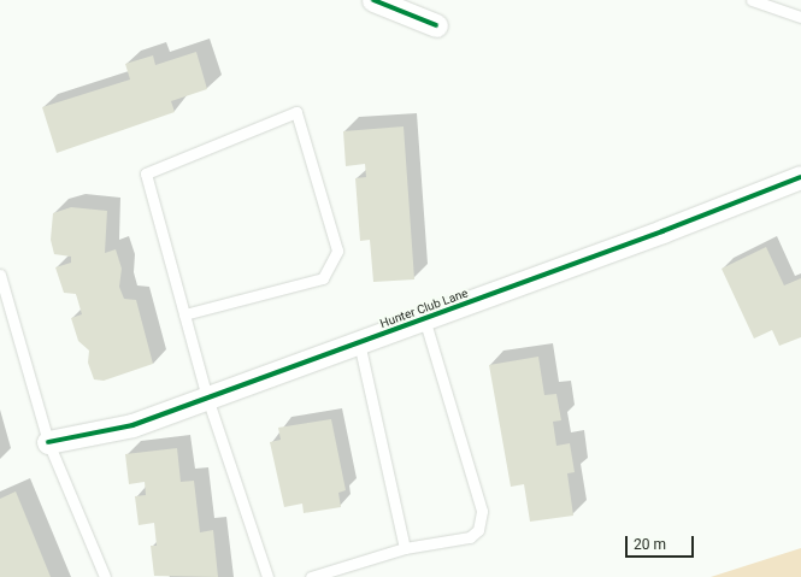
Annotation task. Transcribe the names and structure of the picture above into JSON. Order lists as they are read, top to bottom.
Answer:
{
  "streets": {
    "street": ["Hunter Club Lane"]
  },
  "scale_bar": "20 m"
}
